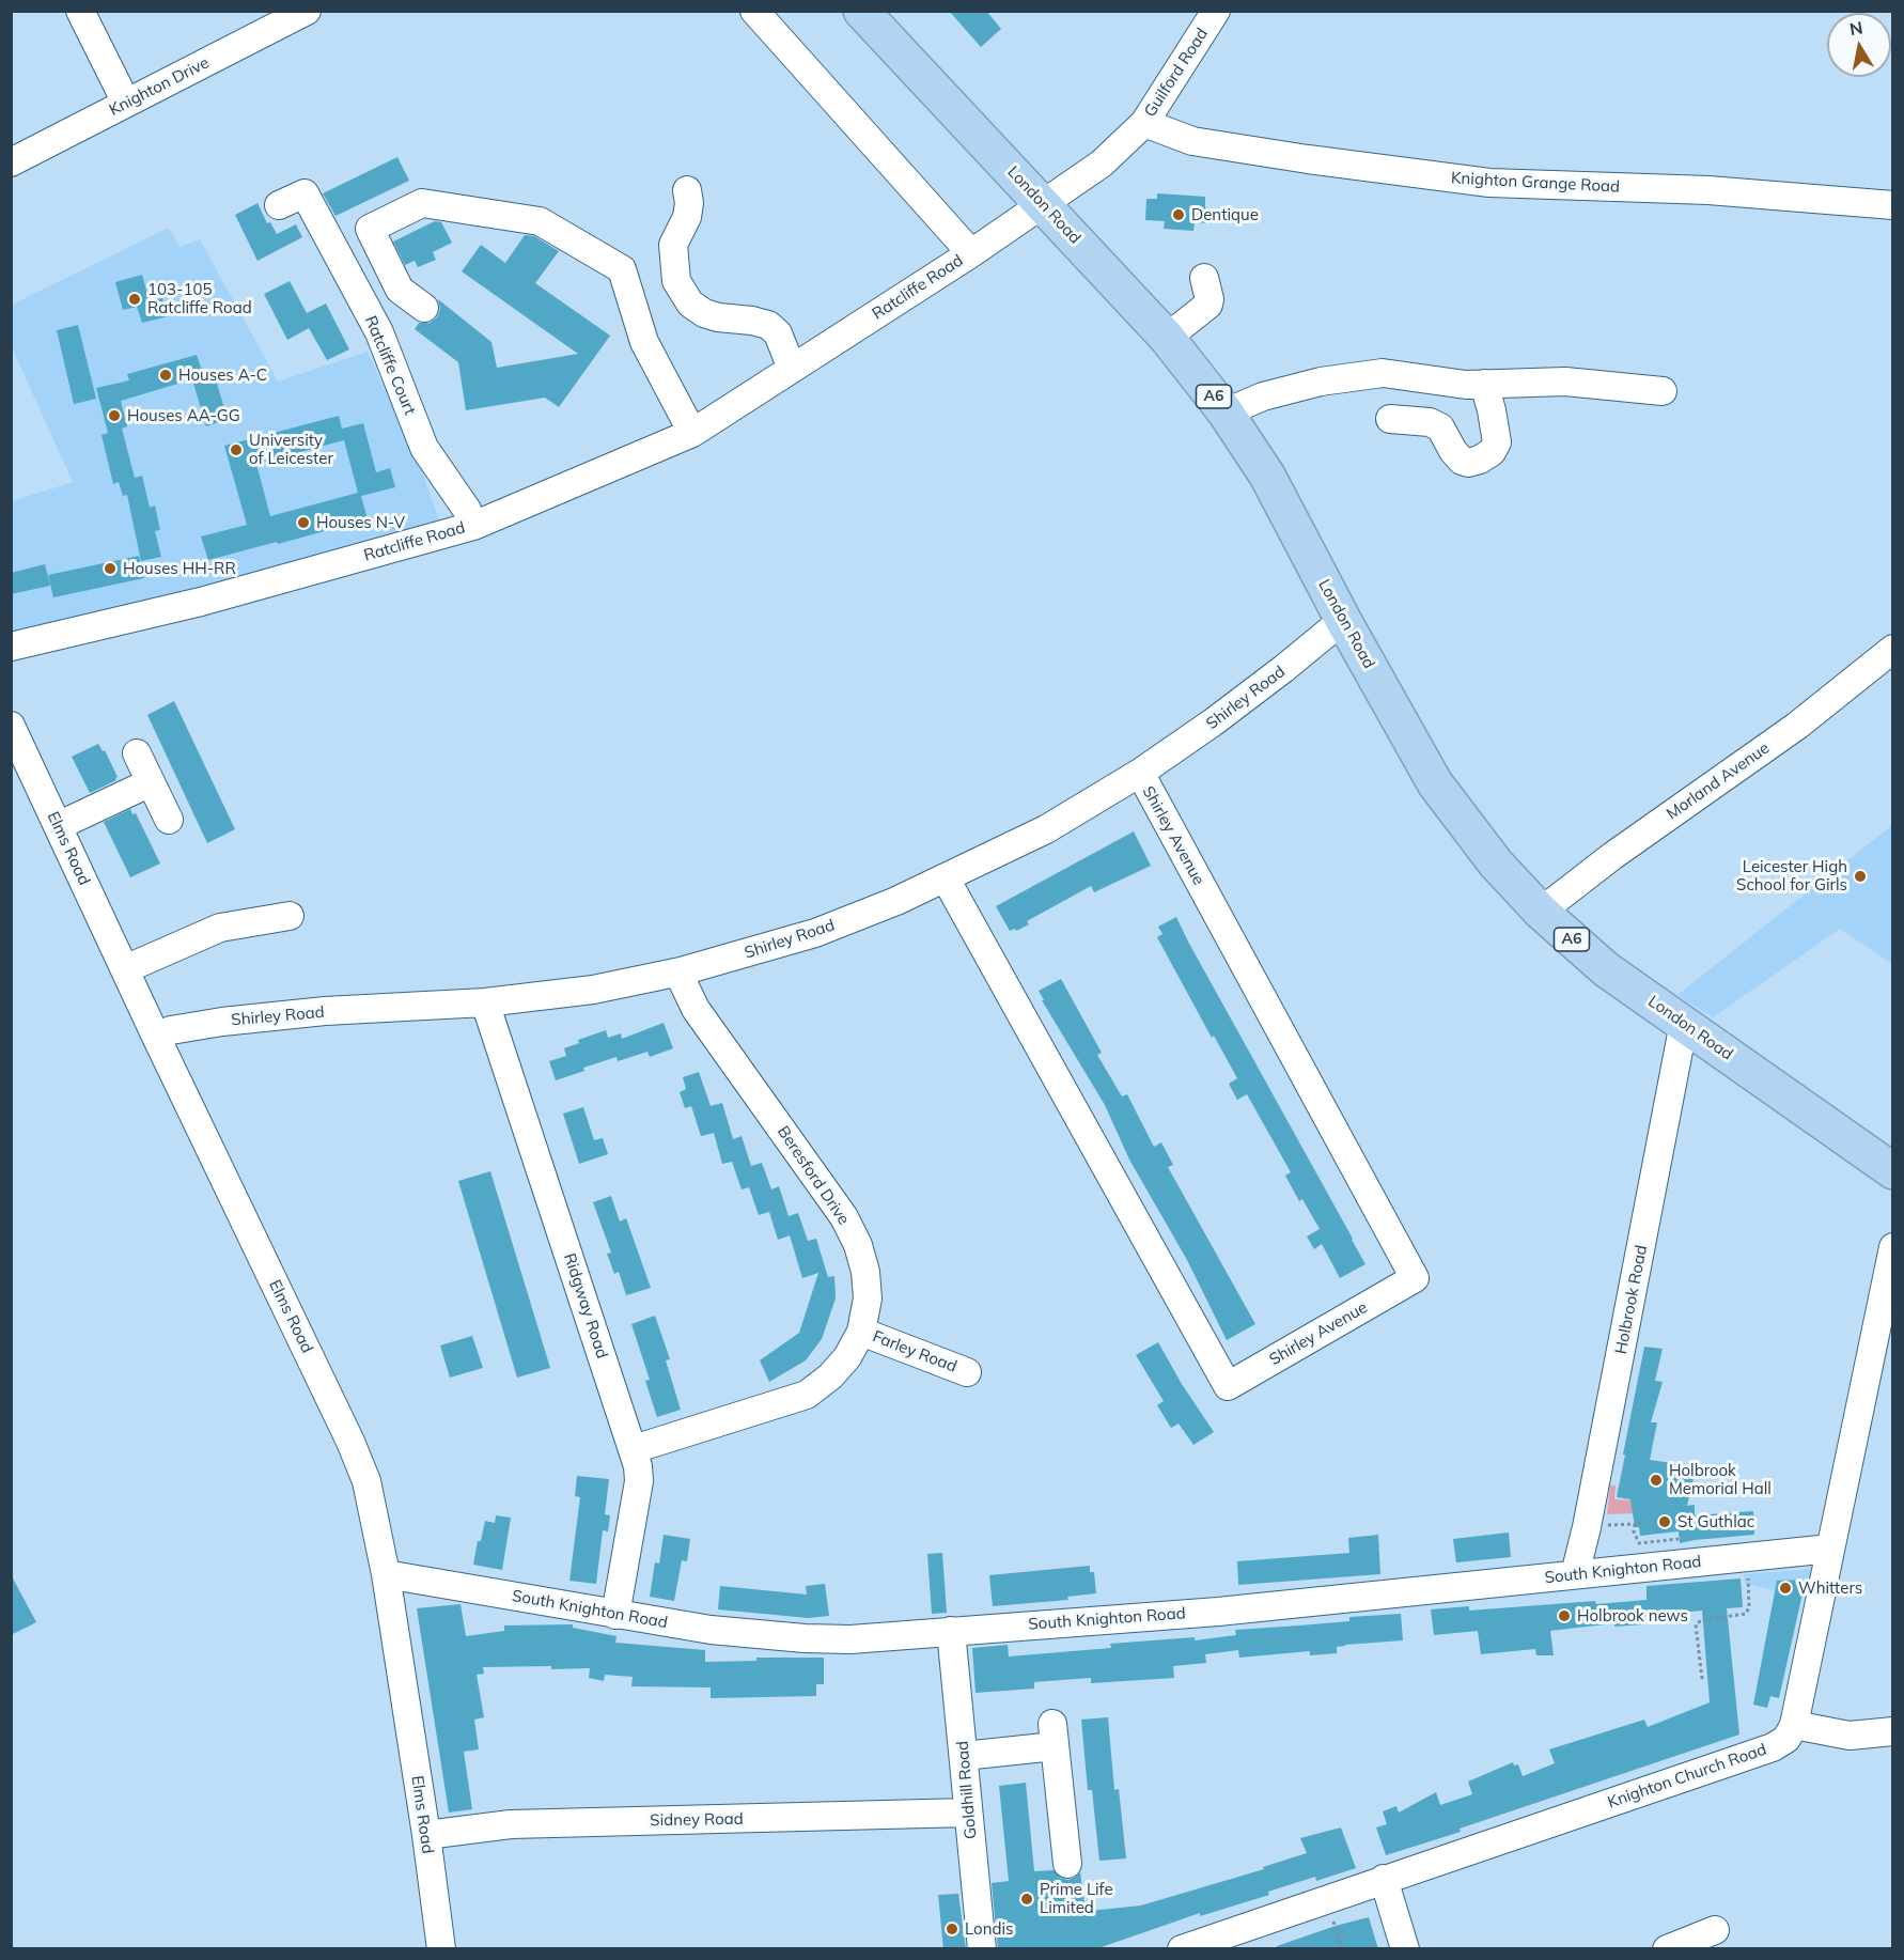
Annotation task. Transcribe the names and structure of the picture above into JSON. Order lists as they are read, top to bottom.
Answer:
{
  "streets": {
    "highway": ["London Road", "A6"],
    "street": [
      "Guilford Road",
      "Knighton Drive",
      "Knighton Grange Road",
      "Ratcliffe Road",
      "Ratcliffe Court",
      "Shirley Road",
      "Morland Avenue",
      "Shirley Avenue",
      "Elms Road",
      "Beresford Drive",
      "Holbrook Road",
      "Ridgway Road",
      "Farley Road",
      "South Knighton Road",
      "Knighton Church Road",
      "Goldhill Road",
      "Sidney Road"
    ]
  },
  "crossings": [
    ["Guilford Road", "Knighton Grange Road"],
    ["Guilford Road", "London Road"],
    ["Guilford Road", "Ratcliffe Road"],
    ["London Road", "Ratcliffe Road"],
    ["London Road", "Shirley Road"],
    ["London Road", "Morland Avenue"],
    ["London Road", "Holbrook Road"],
    ["Ratcliffe Road", "Ratcliffe Court"],
    ["Shirley Road", "Shirley Avenue"],
    ["Shirley Road", "Elms Road"],
    ["Shirley Road", "Beresford Drive"],
    ["Shirley Road", "Ridgway Road"],
    ["Elms Road", "South Knighton Road"],
    ["Elms Road", "Sidney Road"],
    ["Beresford Drive", "Ridgway Road"],
    ["Beresford Drive", "Farley Road"],
    ["Holbrook Road", "South Knighton Road"],
    ["Ridgway Road", "South Knighton Road"],
    ["South Knighton Road", "Goldhill Road"],
    ["Goldhill Road", "Sidney Road"]
  ],
  "places": [
    "Dentique",
    "103-105 Ratcliffe Road",
    "Houses A-C",
    "Houses AA-GG",
    "University of Leicester",
    "Houses N-V",
    "Houses HH-RR",
    "Leicester High School for Girls",
    "Holbrook Memorial Hall",
    "St Guthlac",
    "Whitters",
    "Holbrook news",
    "Prime Life Limited",
    "Londis"
  ],
  "north": "top"
}
